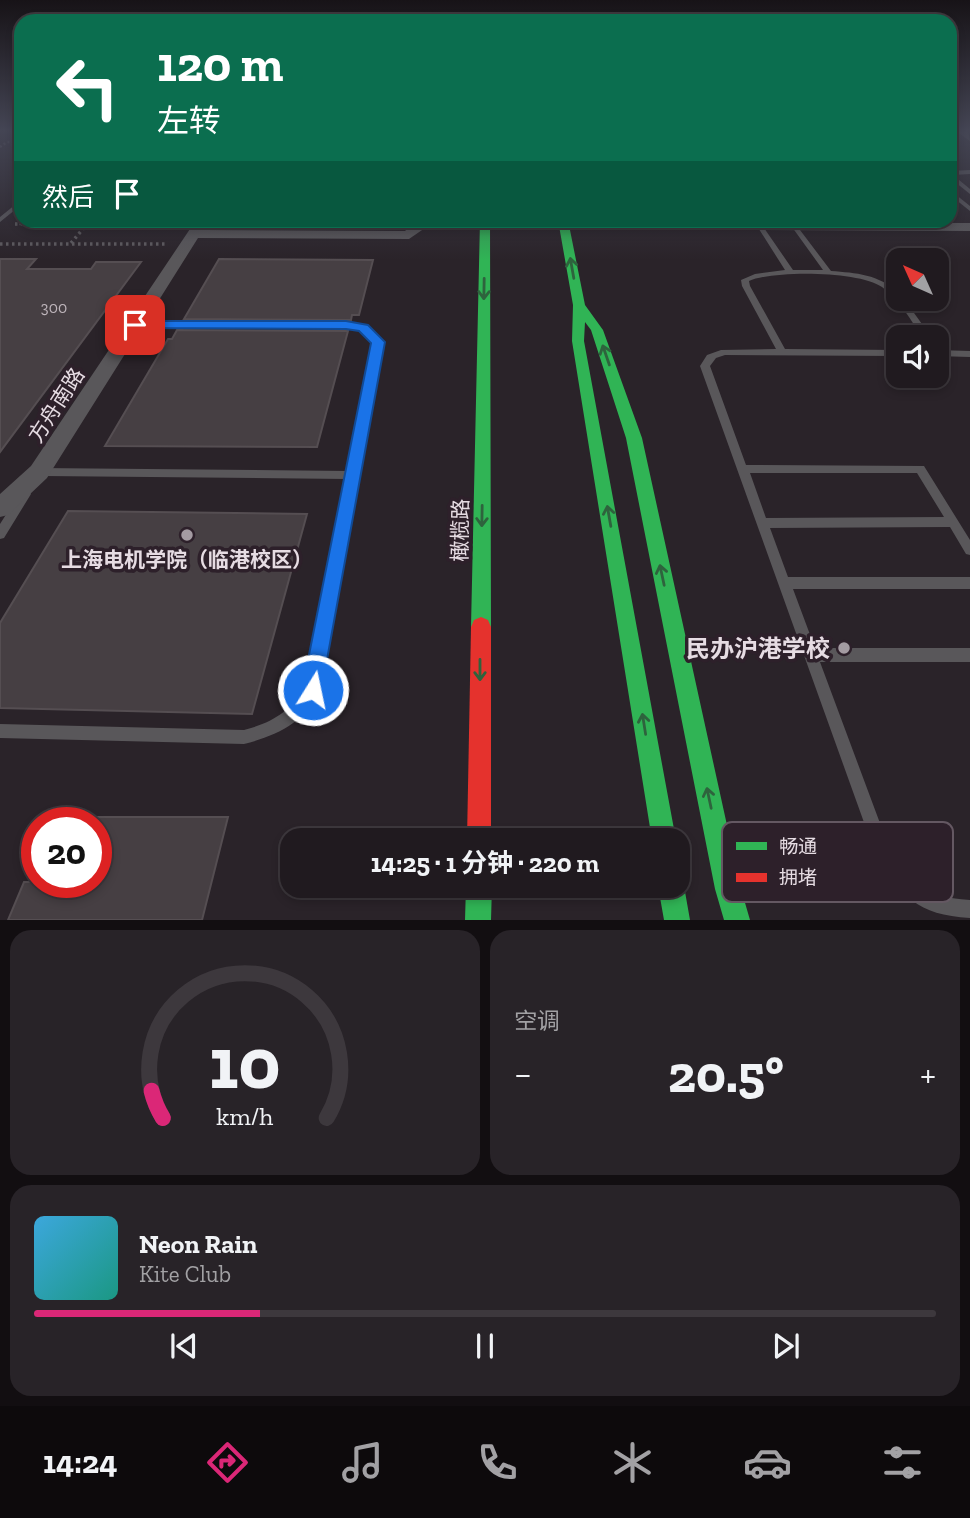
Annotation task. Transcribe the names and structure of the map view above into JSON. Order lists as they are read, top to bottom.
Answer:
{
  "streets": {
    "main road": ["橄榄路"],
    "street": ["方舟南路"]
  },
  "places": ["上海电机学院（临港校区）", "民办沪港学校"],
  "house_numbers": ["300"],
  "legend": ["畅通", "拥堵"],
  "north": "top left",
  "page": {
    "turn": ["120 m", "左转"],
    "then": "然后",
    "limit": "20",
    "trip": "14:25 · 1 分钟 · 220 m",
    "tile": "空调",
    "heat": ["−", "20.5°", "+"],
    "song": ["Neon Rain", "Kite Club"],
    "tabs": "14:24",
    "gauge": ["10", "km/h"]
  }
}
